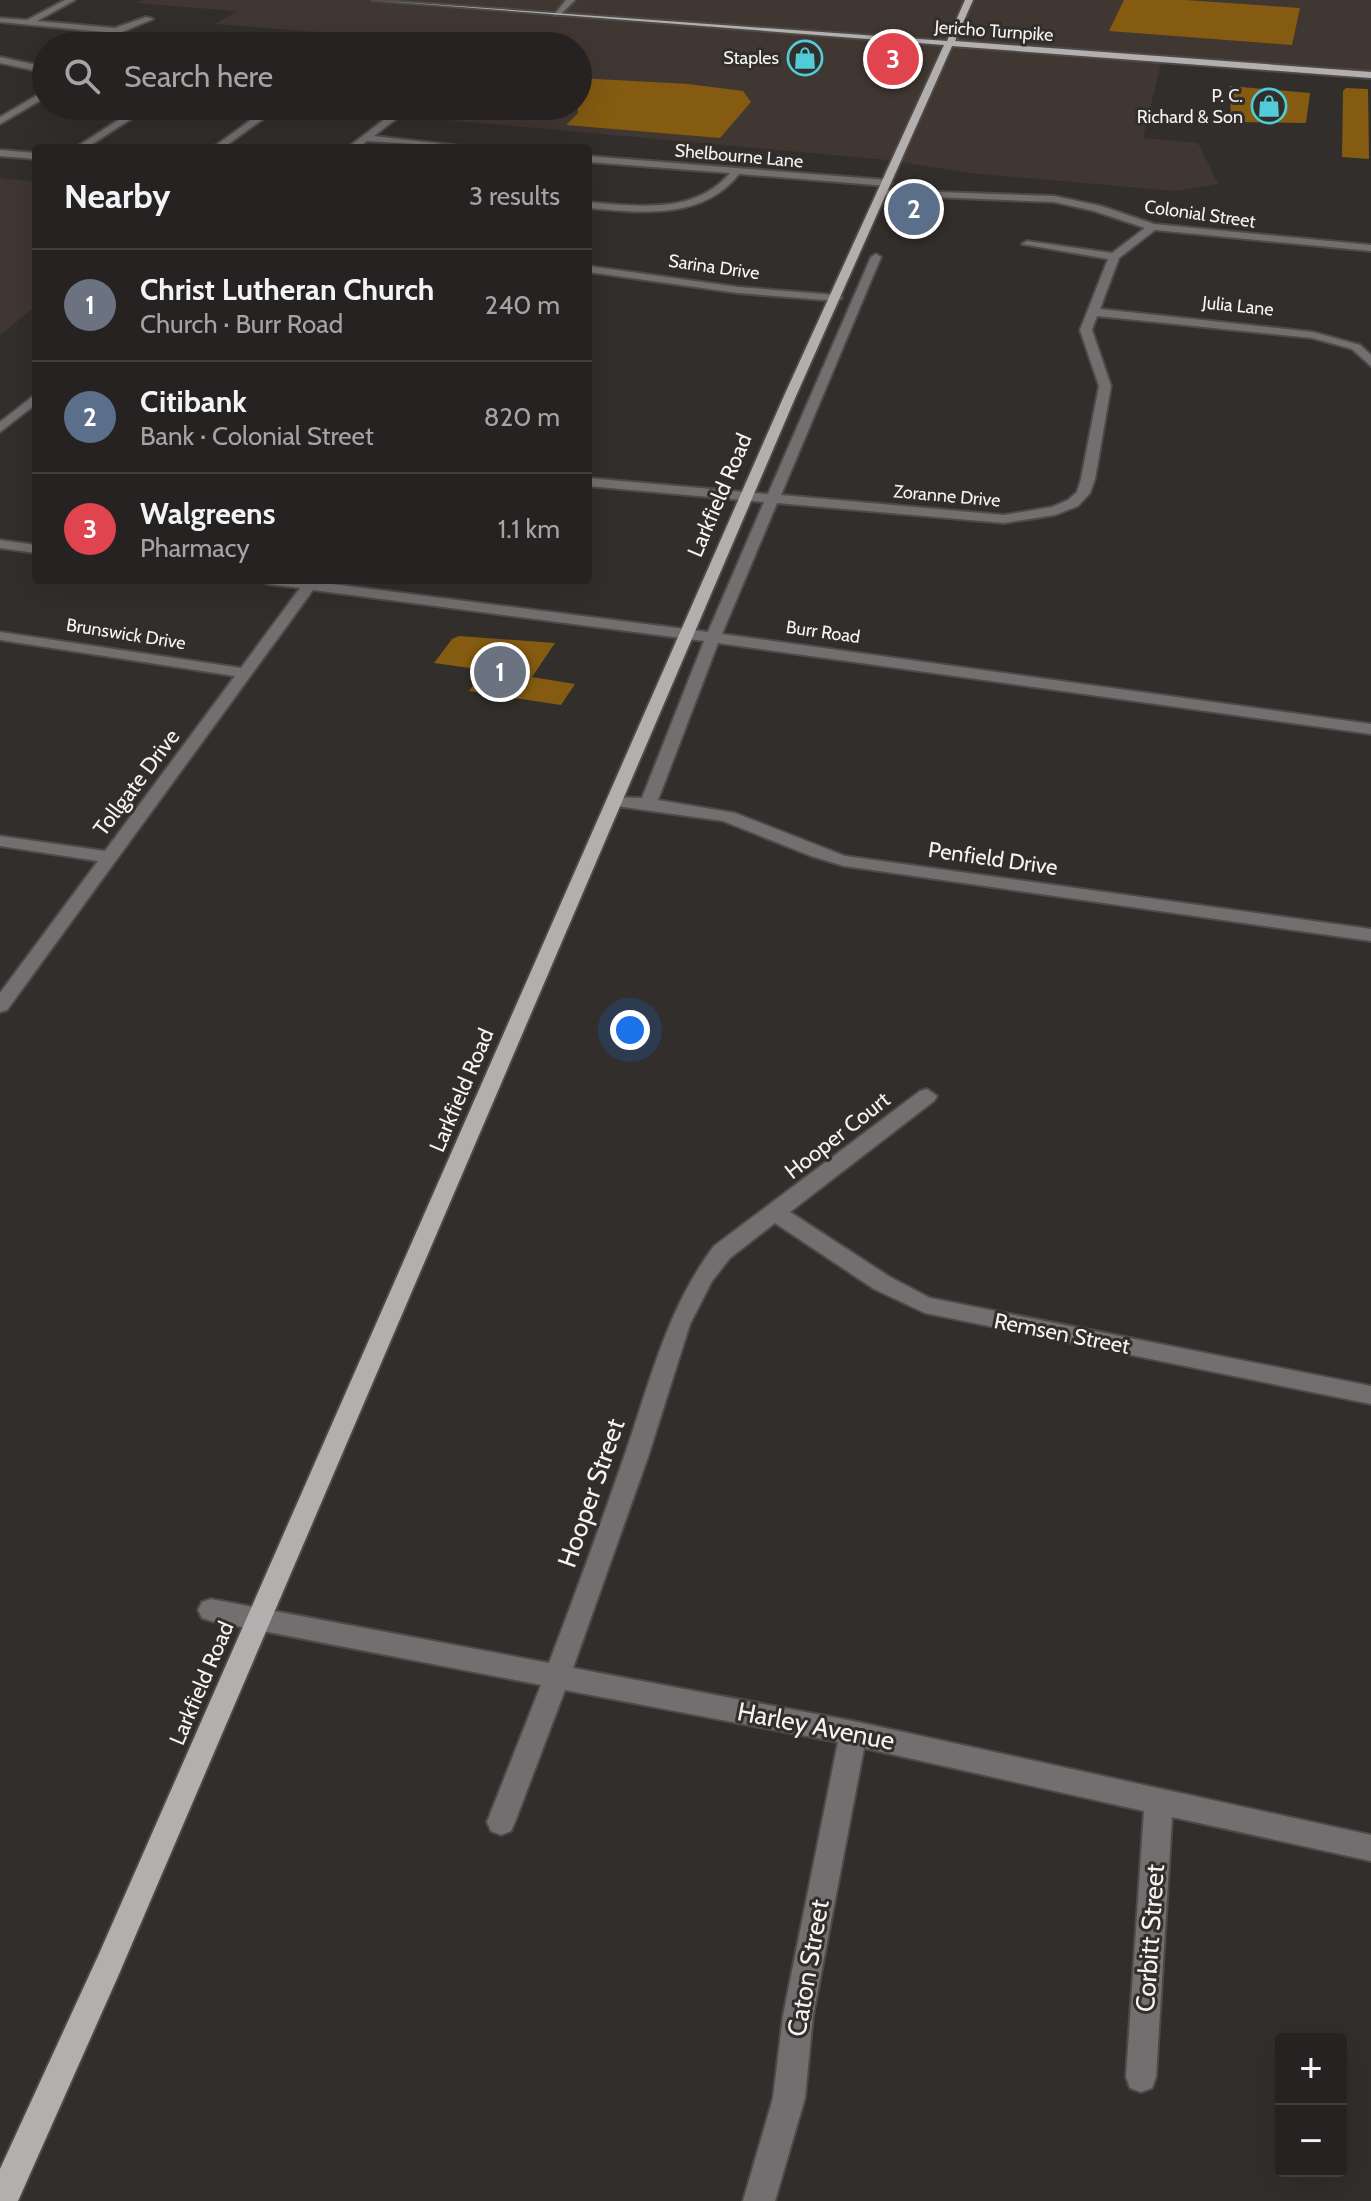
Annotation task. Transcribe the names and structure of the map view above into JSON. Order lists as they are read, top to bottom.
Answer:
{
  "streets": {
    "main road": ["Jericho Turnpike", "Larkfield Road"],
    "street": [
      "Shelbourne Lane",
      "Colonial Street",
      "Sarina Drive",
      "Julia Lane",
      "Zoranne Drive",
      "Burr Road",
      "Brunswick Drive",
      "Tollgate Drive",
      "Penfield Drive",
      "Hooper Court",
      "Remsen Street",
      "Hooper Street",
      "Harley Avenue",
      "Corbitt Street",
      "Caton Street"
    ]
  },
  "crossings": [
    ["Jericho Turnpike", "Larkfield Road"],
    ["Shelbourne Lane", "Colonial Street"],
    ["Shelbourne Lane", "Larkfield Road"],
    ["Colonial Street", "Larkfield Road"],
    ["Sarina Drive", "Larkfield Road"],
    ["Julia Lane", "Zoranne Drive"],
    ["Larkfield Road", "Zoranne Drive"],
    ["Larkfield Road", "Burr Road"],
    ["Larkfield Road", "Penfield Drive"],
    ["Larkfield Road", "Harley Avenue"],
    ["Burr Road", "Tollgate Drive"],
    ["Brunswick Drive", "Tollgate Drive"],
    ["Hooper Court", "Remsen Street"],
    ["Hooper Court", "Hooper Street"],
    ["Remsen Street", "Hooper Street"],
    ["Hooper Street", "Harley Avenue"],
    ["Harley Avenue", "Corbitt Street"],
    ["Harley Avenue", "Caton Street"]
  ],
  "places": {
    "shop": ["Staples", "P. C. Richard & Son"]
  },
  "page": {
    "pins": ["3", "2", "1"],
    "search": "Search here",
    "heading": ["Nearby", "3 results"],
    "list": [
      {
        "mark": "1",
        "name": "Christ Lutheran Church",
        "note": "Church · Burr Road",
        "value": "240 m"
      },
      {
        "mark": "2",
        "name": "Citibank",
        "note": "Bank · Colonial Street",
        "value": "820 m"
      },
      {
        "mark": "3",
        "name": "Walgreens",
        "note": "Pharmacy",
        "value": "1.1 km"
      }
    ],
    "map_buttons": ["+", "−"]
  }
}
